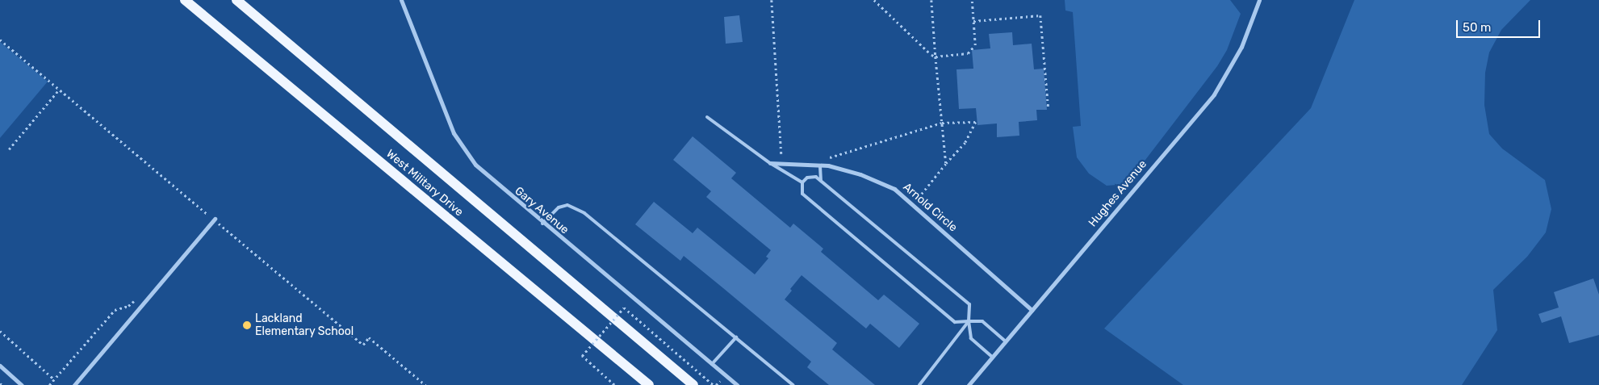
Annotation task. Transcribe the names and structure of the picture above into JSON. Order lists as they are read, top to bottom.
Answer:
{
  "streets": {
    "main road": ["West Military Drive"],
    "street": ["Hughes Avenue", "Arnold Circle", "Gary Avenue"]
  },
  "crossings": [
    ["Hughes Avenue", "Arnold Circle"]
  ],
  "places": ["Lackland Elementary School"],
  "scale_bar": "50 m"
}
